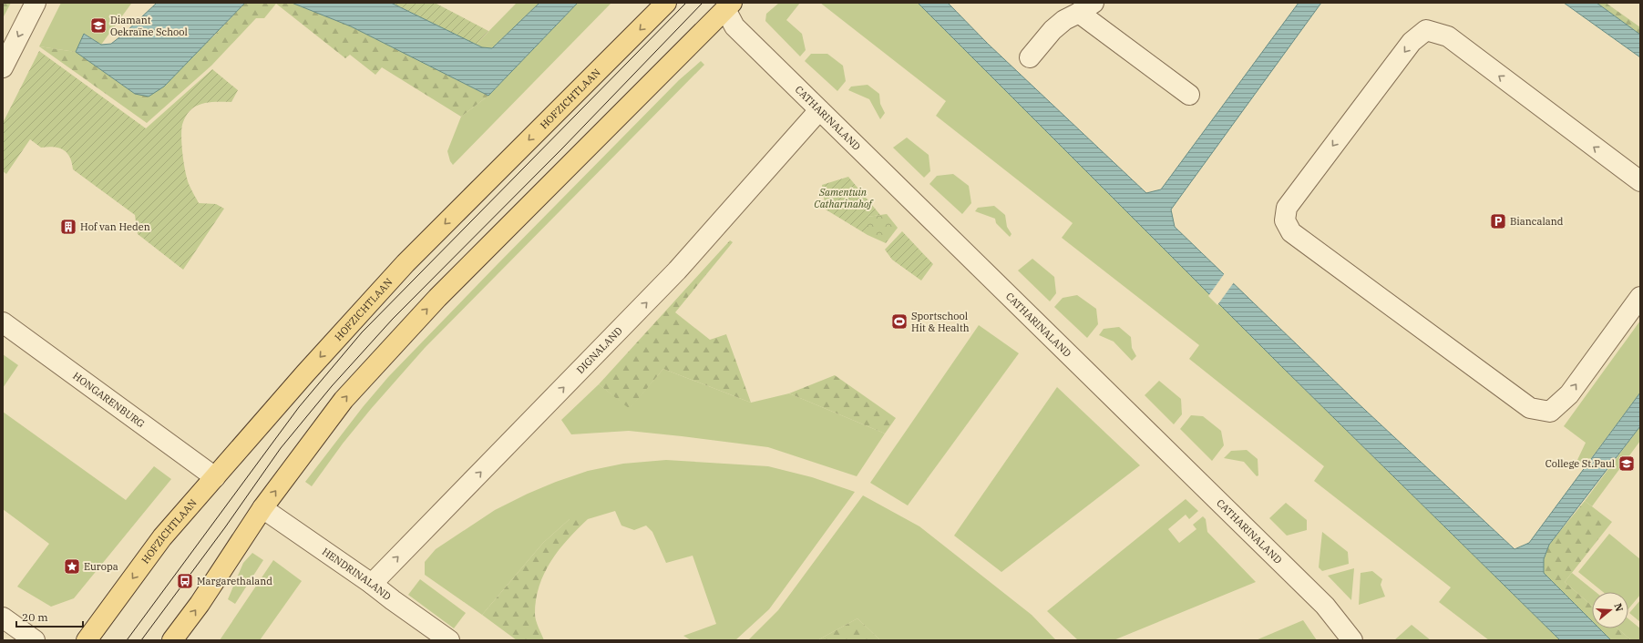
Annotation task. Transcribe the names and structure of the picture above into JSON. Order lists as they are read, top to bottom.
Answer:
{
  "streets": {
    "main road": ["HOFZICHTLAAN"],
    "street": [
      "CATHARINALAND",
      "DIGNALAND",
      "HONGARENBURG",
      "HENDRINALAND"
    ]
  },
  "crossings": [
    ["HOFZICHTLAAN", "HONGARENBURG"],
    ["CATHARINALAND", "DIGNALAND"],
    ["DIGNALAND", "HENDRINALAND"]
  ],
  "one_way": ["DIGNALAND"],
  "parks": ["Samentuin Catharinahof"],
  "places": {
    "school or university": ["Diamant Oekraïne School", "College St.Paul"],
    "parking": ["Biancaland"],
    "building": ["Hof van Heden"],
    "sports": ["Sportschool Hit & Health"],
    "place": ["Europa"],
    "bus stop": ["Margarethaland"]
  },
  "scale_bar": "20 m",
  "north": "right"
}
